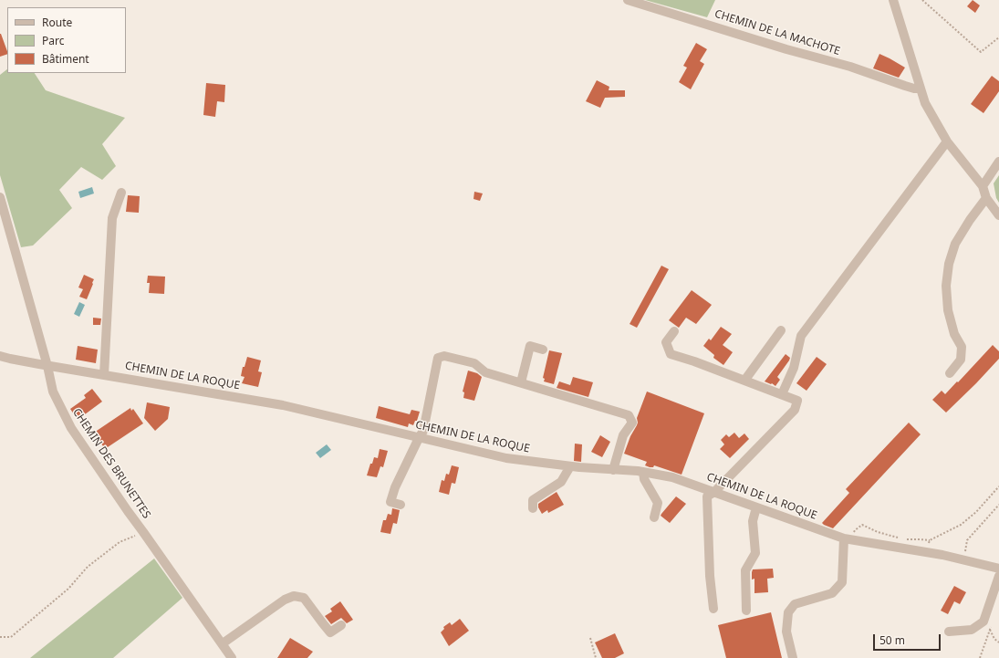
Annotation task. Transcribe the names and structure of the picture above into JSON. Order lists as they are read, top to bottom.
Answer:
{
  "streets": {
    "street": ["CHEMIN DE LA MACHOTE", "CHEMIN DE LA ROQUE", "CHEMIN DES BRUNETTES"]
  },
  "crossings": [
    ["CHEMIN DE LA ROQUE", "CHEMIN DES BRUNETTES"]
  ],
  "legend": ["Route", "Parc", "Bâtiment"],
  "scale_bar": "50 m"
}
